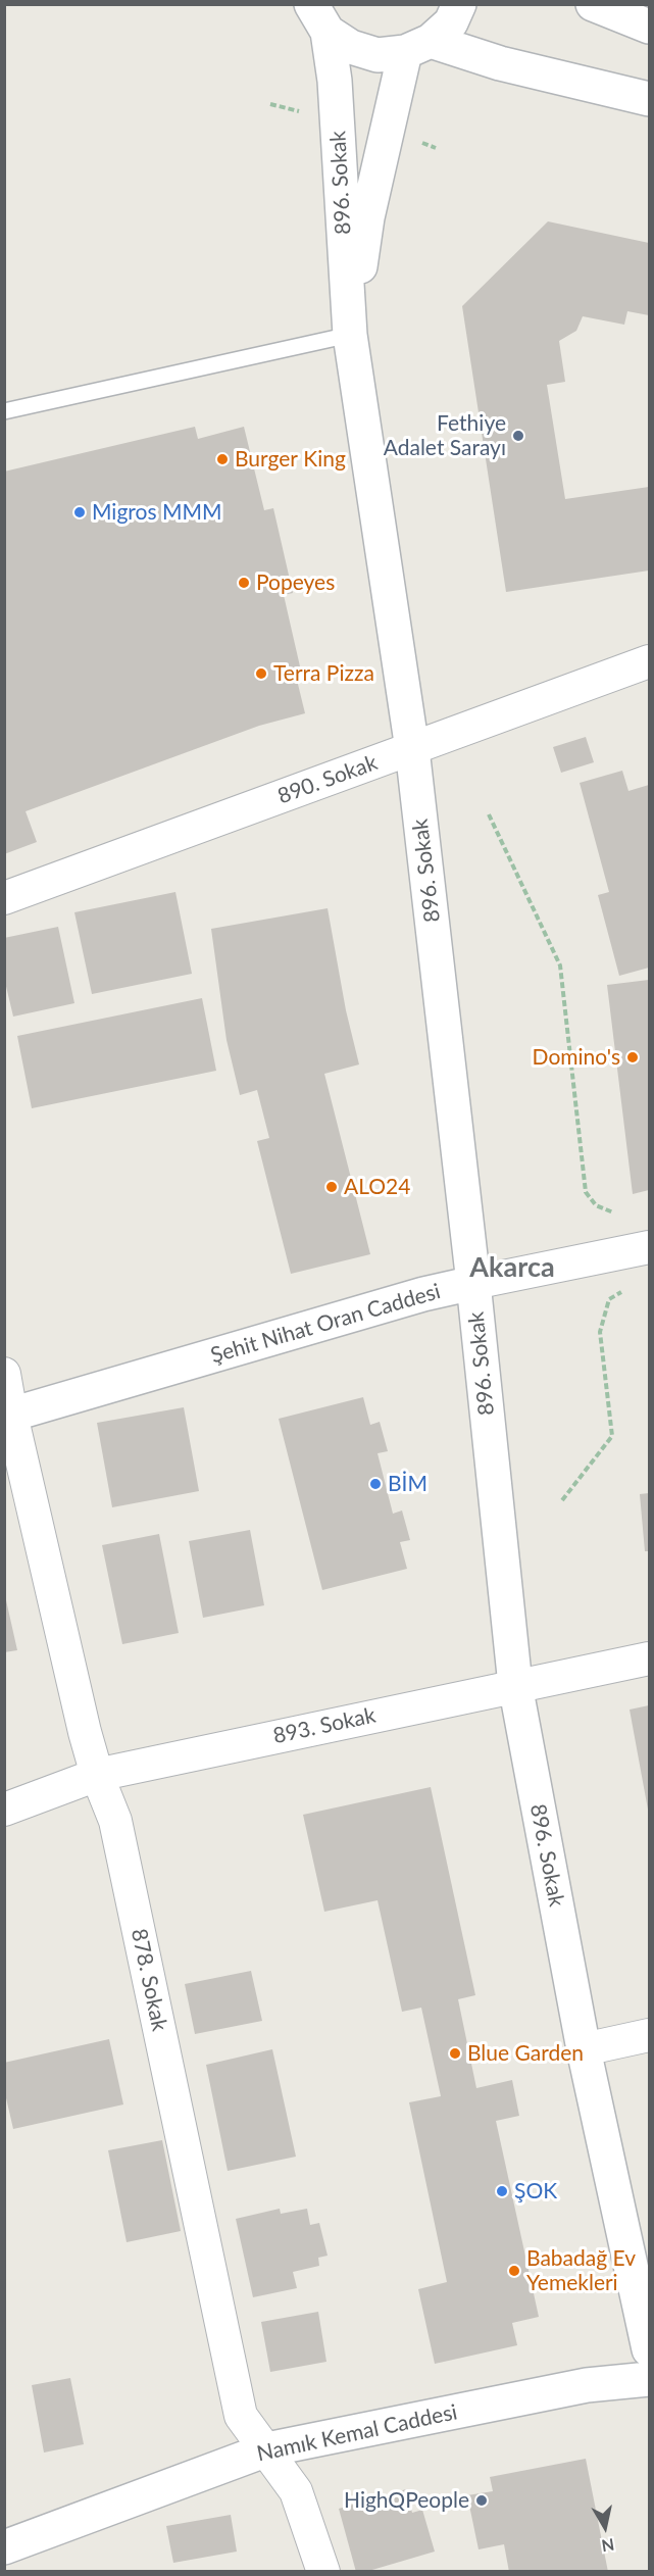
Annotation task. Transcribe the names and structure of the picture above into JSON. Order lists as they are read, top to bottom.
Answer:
{
  "streets": {
    "street": [
      "896. Sokak",
      "890. Sokak",
      "Şehit Nihat Oran Caddesi",
      "893. Sokak",
      "878. Sokak",
      "Namık Kemal Caddesi"
    ]
  },
  "crossings": [
    ["896. Sokak", "890. Sokak"],
    ["896. Sokak", "Şehit Nihat Oran Caddesi"],
    ["896. Sokak", "893. Sokak"],
    ["Şehit Nihat Oran Caddesi", "878. Sokak"],
    ["893. Sokak", "878. Sokak"],
    ["878. Sokak", "Namık Kemal Caddesi"]
  ],
  "districts": ["Akarca"],
  "places": [
    "Fethiye Adalet Sarayı",
    "Burger King",
    "Migros MMM",
    "Popeyes",
    "Terra Pizza",
    "Domino's",
    "ALO24",
    "BİM",
    "Blue Garden",
    "ŞOK",
    "Babadağ Ev Yemekleri",
    "HighQPeople"
  ],
  "north": "bottom"
}
